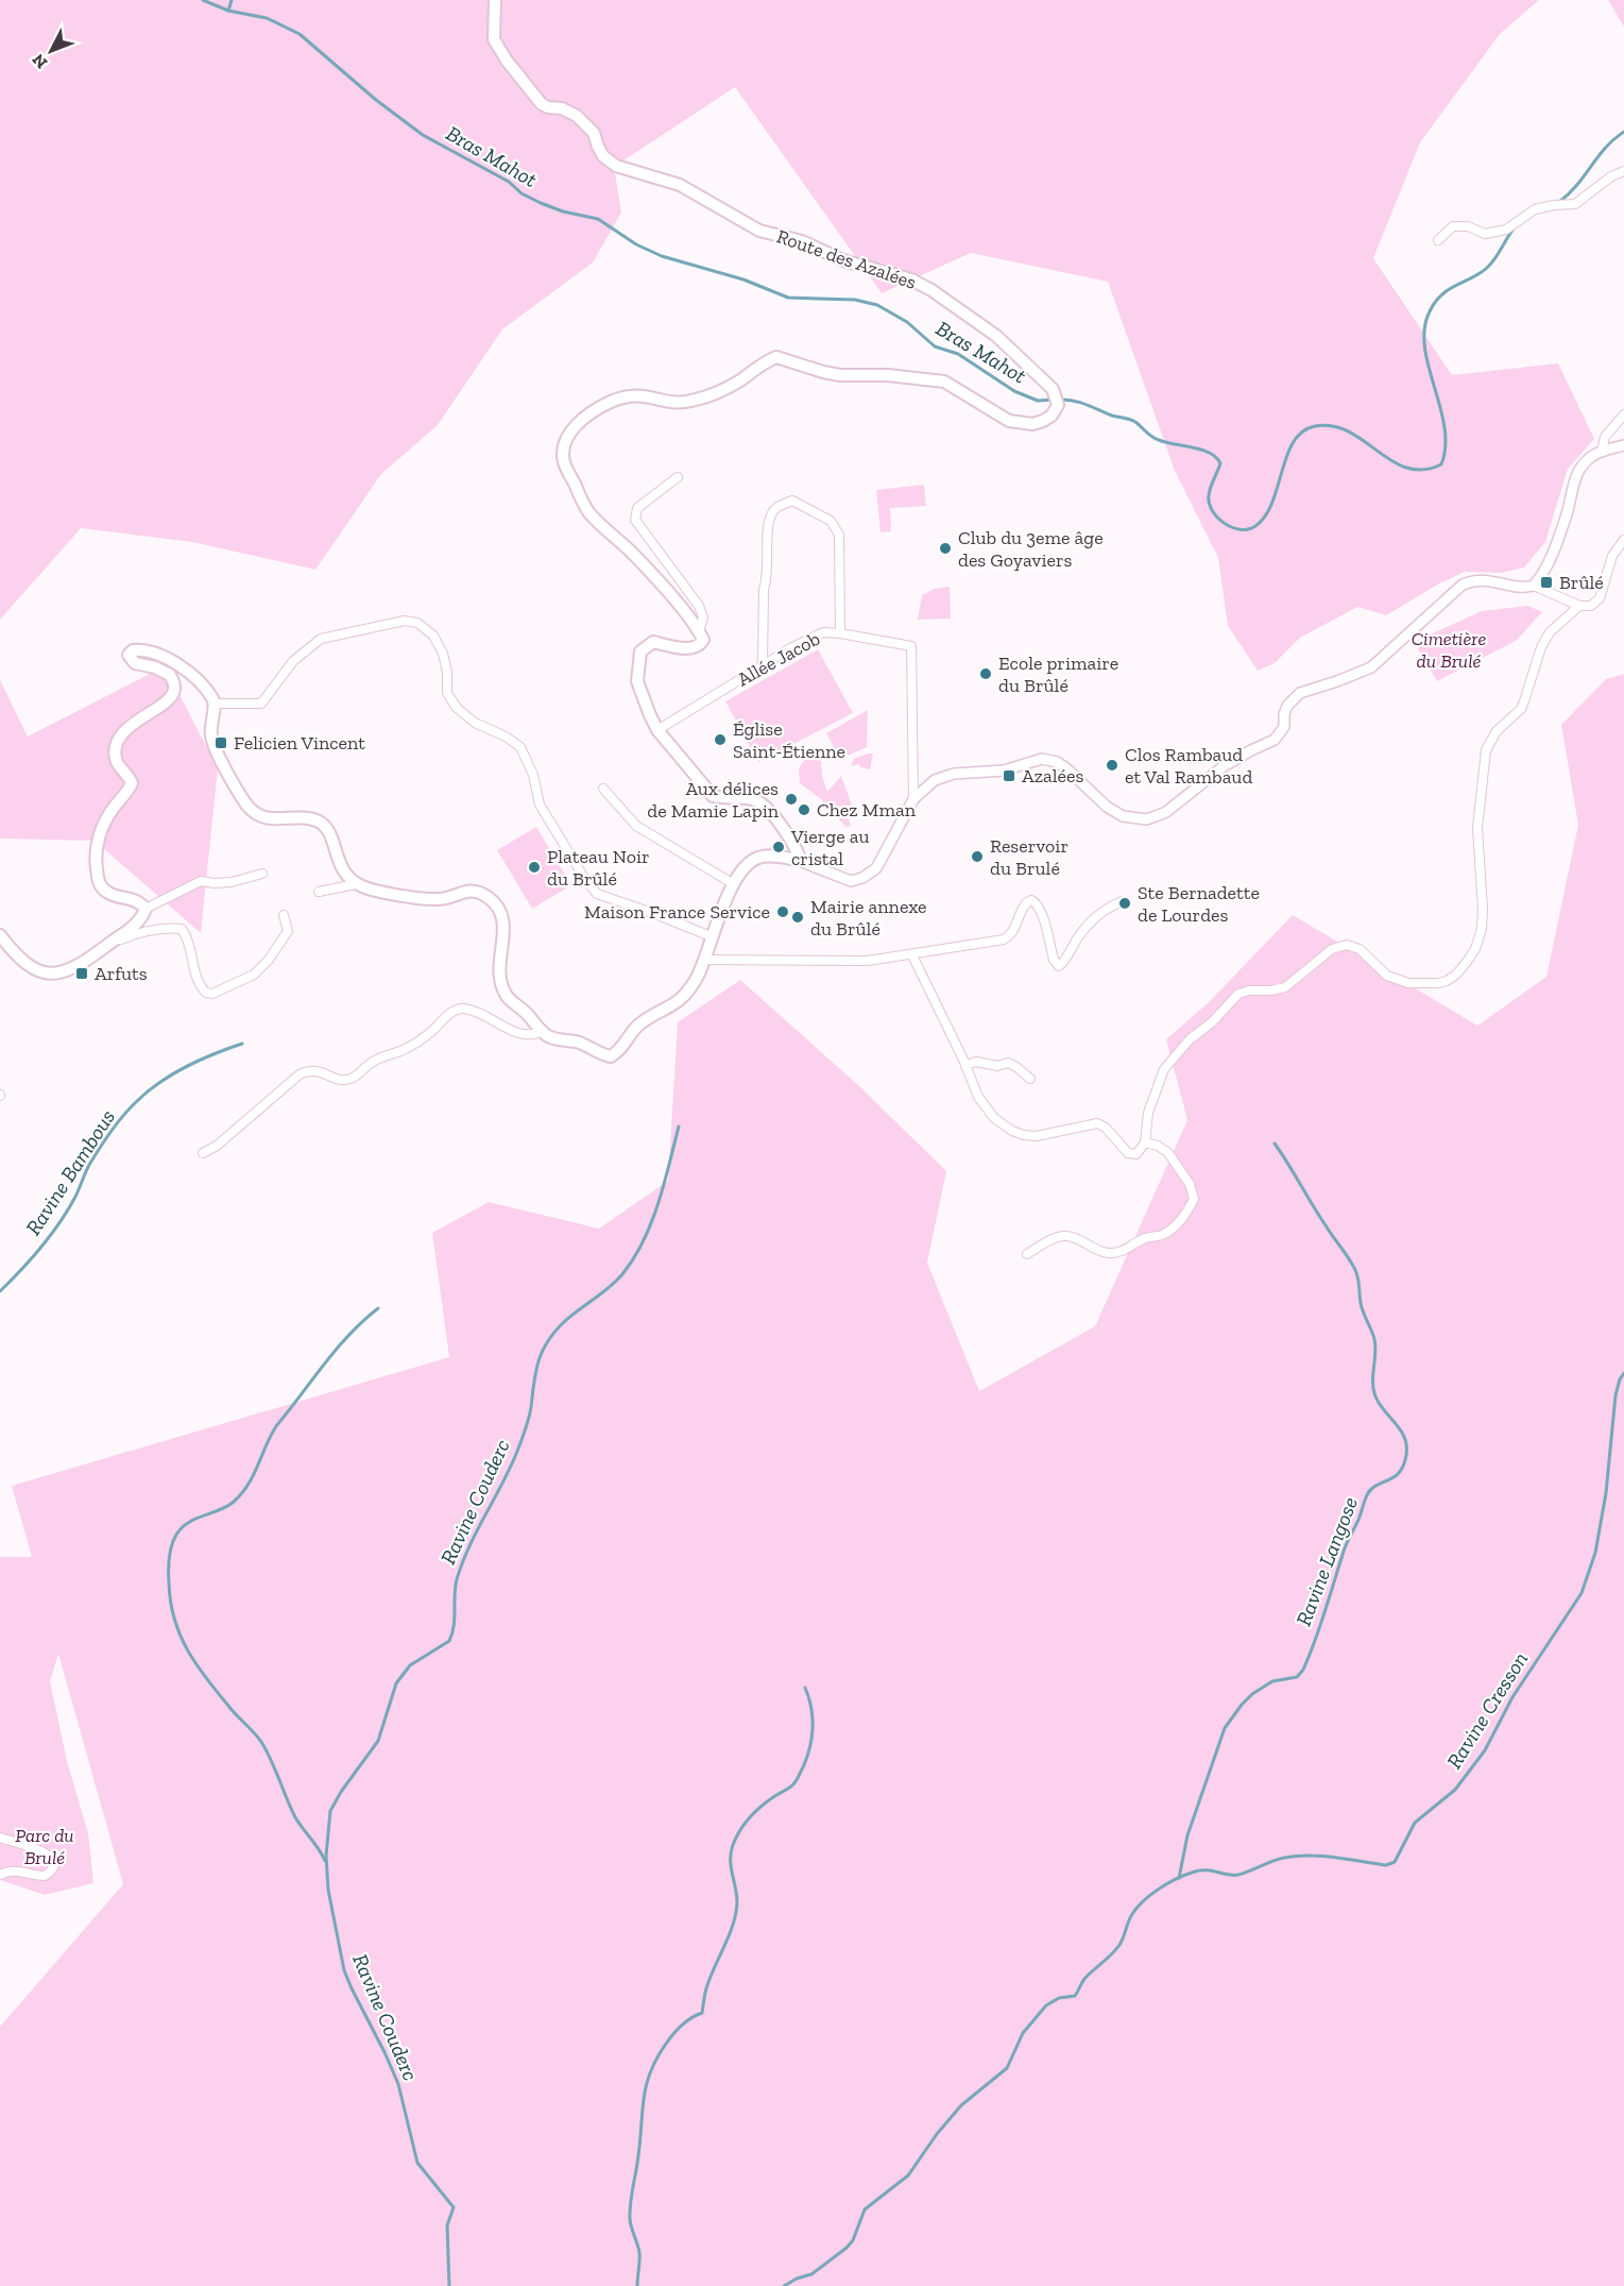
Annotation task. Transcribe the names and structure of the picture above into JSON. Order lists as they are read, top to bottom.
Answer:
{
  "streets": {
    "main road": ["Route des Azalées"],
    "street": ["Allée Jacob"]
  },
  "water": [
    "Bras Mahot",
    "Ravine Bambous",
    "Ravine Couderc",
    "Ravine Langose",
    "Ravine Cresson"
  ],
  "parks": ["Cimetière du Brulé", "Parc du Brulé"],
  "places": {
    "other": [
      "Club du 3eme âge des Goyaviers",
      "Ecole primaire du Brûlé",
      "Église Saint-Étienne",
      "Clos Rambaud et Val Rambaud",
      "Aux délices de Mamie Lapin",
      "Chez Mman",
      "Vierge au cristal",
      "Reservoir du Brulé",
      "Plateau Noir du Brûlé",
      "Ste Bernadette de Lourdes",
      "Maison France Service",
      "Mairie annexe du Brûlé"
    ],
    "transit": [
      "Brûlé",
      "Felicien Vincent",
      "Azalées",
      "Arfuts"
    ]
  },
  "north": "bottom left"
}
